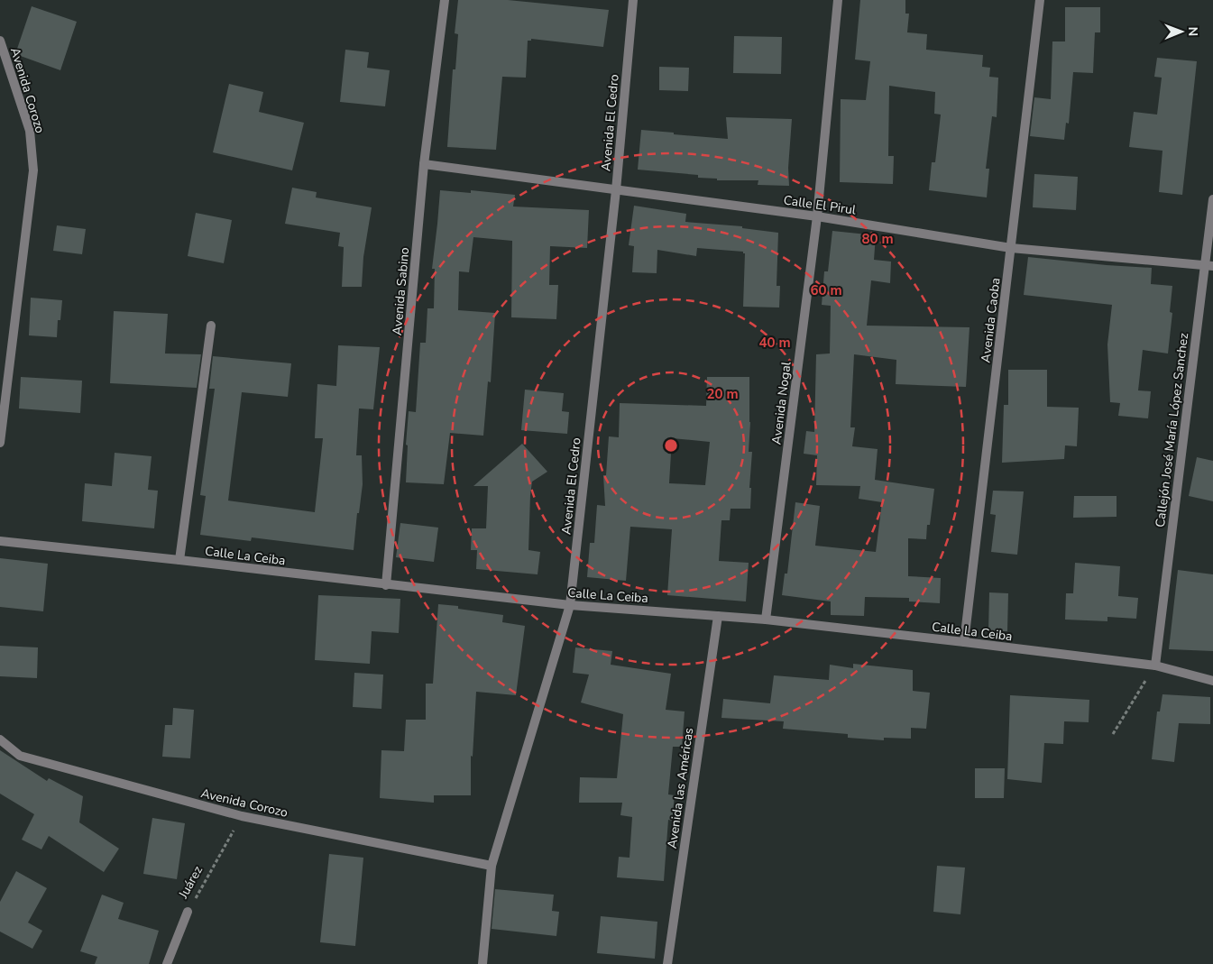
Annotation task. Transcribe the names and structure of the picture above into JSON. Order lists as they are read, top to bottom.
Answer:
{
  "streets": {
    "street": [
      "Avenida Corozo",
      "Avenida El Cedro",
      "Calle El Pirul",
      "Avenida Sabino",
      "Avenida Caoba",
      "Avenida Nogal",
      "Callejón José María López Sanchez",
      "Calle La Ceiba",
      "Avenida las Américas",
      "Juárez"
    ]
  },
  "crossings": [
    ["Avenida Corozo", "Avenida El Cedro"],
    ["Avenida Corozo", "Juárez"],
    ["Avenida El Cedro", "Calle El Pirul"],
    ["Avenida El Cedro", "Calle La Ceiba"],
    ["Calle El Pirul", "Avenida Sabino"],
    ["Calle El Pirul", "Avenida Caoba"],
    ["Calle El Pirul", "Avenida Nogal"],
    ["Calle El Pirul", "Callejón José María López Sanchez"],
    ["Avenida Sabino", "Calle La Ceiba"],
    ["Avenida Caoba", "Calle La Ceiba"],
    ["Avenida Nogal", "Calle La Ceiba"],
    ["Callejón José María López Sanchez", "Calle La Ceiba"],
    ["Calle La Ceiba", "Avenida las Américas"]
  ],
  "north": "right",
  "rings": [
    "80 m",
    "60 m",
    "40 m",
    "20 m"
  ]
}
